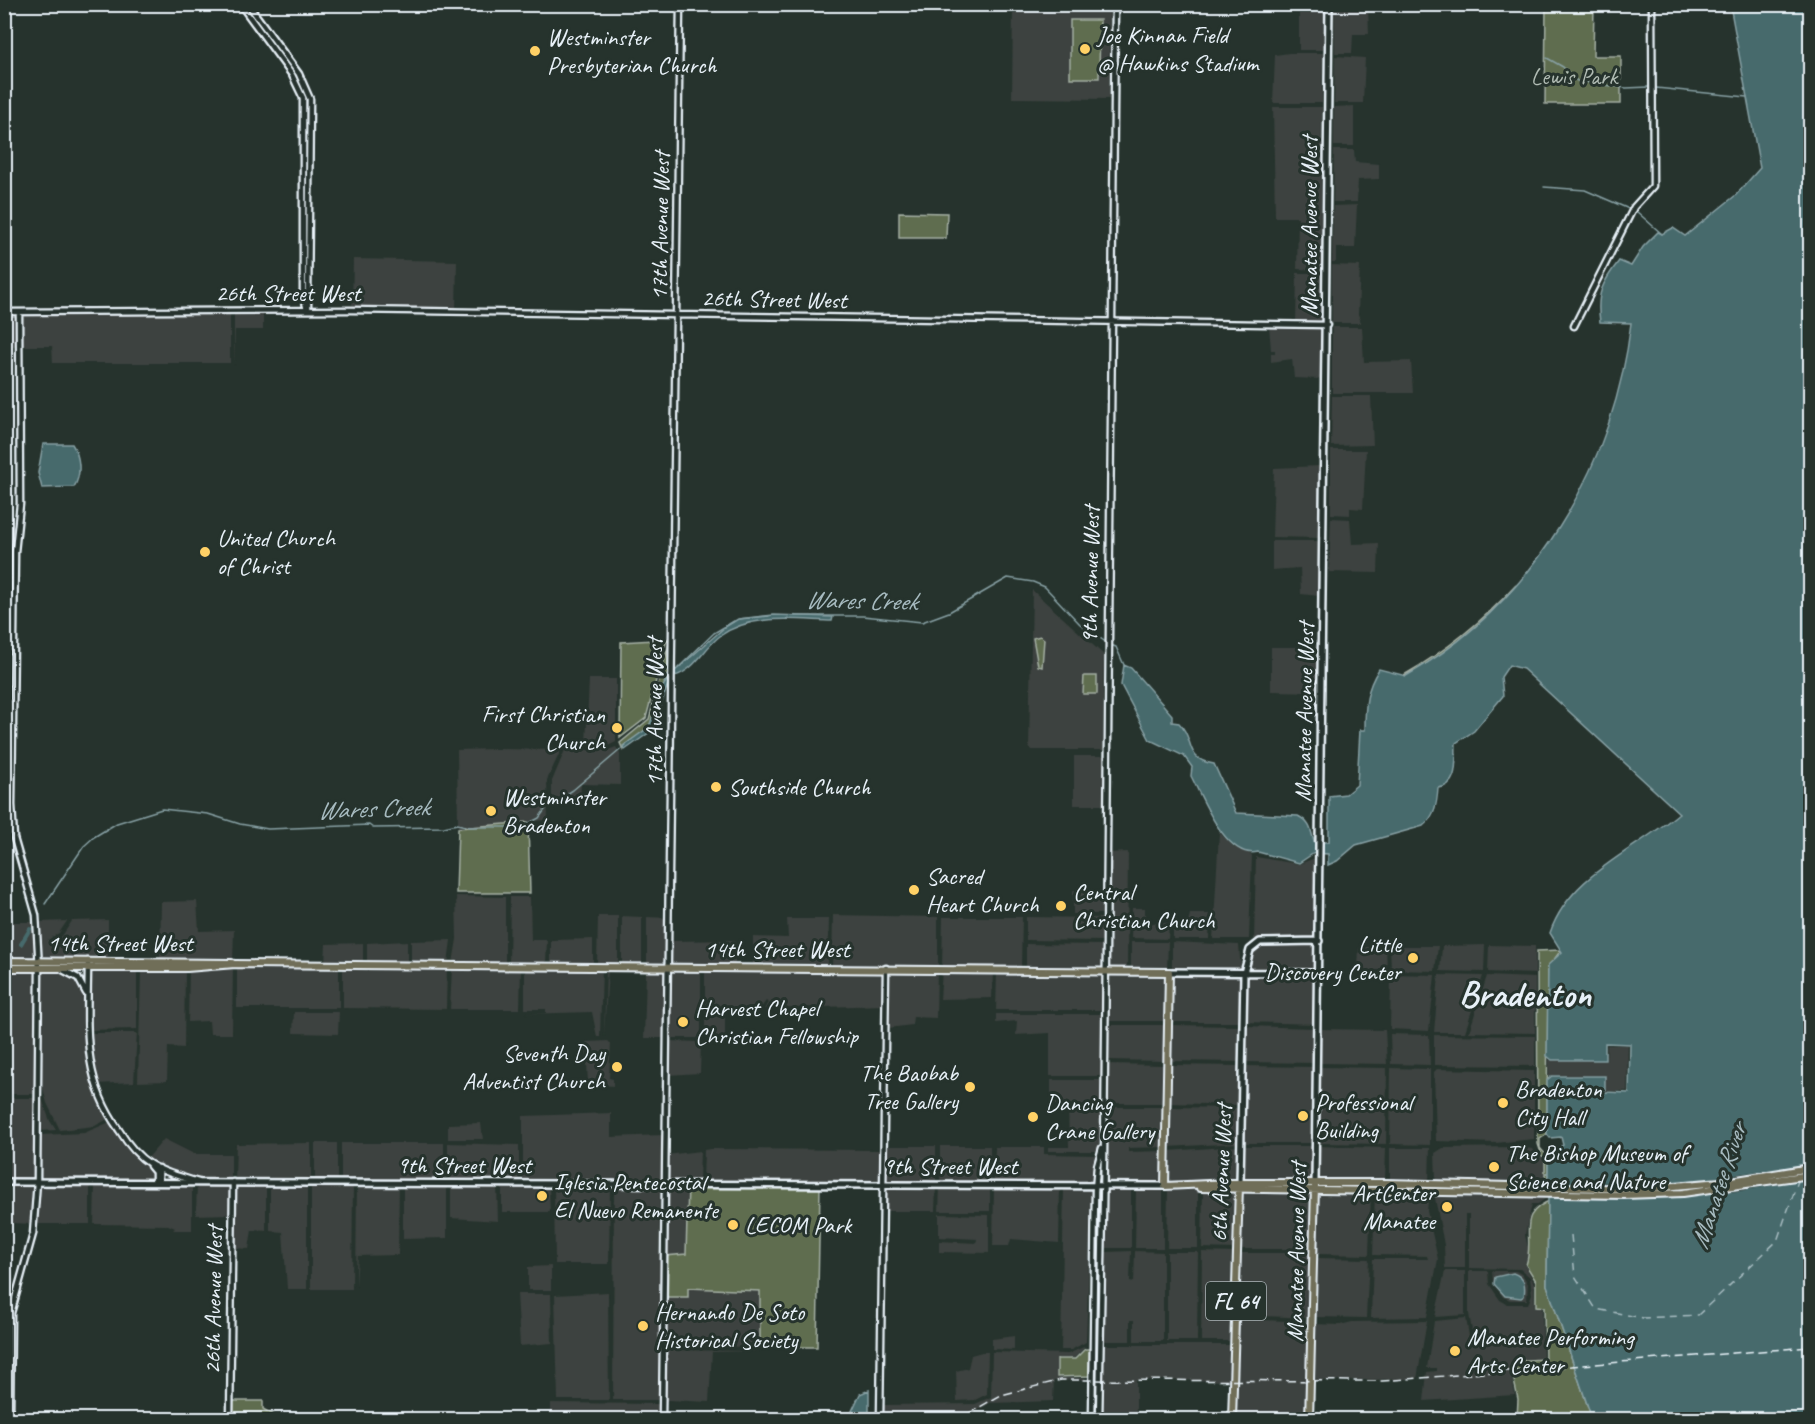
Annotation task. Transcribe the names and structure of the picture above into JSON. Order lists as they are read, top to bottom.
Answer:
{
  "streets": {
    "main road": [
      "Manatee Avenue West",
      "14th Street West",
      "9th Street West",
      "6th Avenue West",
      "FL 64"
    ],
    "street": [
      "17th Avenue West",
      "26th Street West",
      "9th Avenue West",
      "26th Avenue West"
    ]
  },
  "crossings": [
    ["17th Avenue West", "26th Street West"],
    ["17th Avenue West", "14th Street West"],
    ["17th Avenue West", "9th Street West"],
    ["Manatee Avenue West", "26th Street West"],
    ["Manatee Avenue West", "14th Street West"],
    ["Manatee Avenue West", "9th Street West"],
    ["Manatee Avenue West", "6th Avenue West"],
    ["26th Street West", "9th Avenue West"],
    ["9th Avenue West", "14th Street West"],
    ["9th Avenue West", "9th Street West"],
    ["14th Street West", "6th Avenue West"],
    ["9th Street West", "6th Avenue West"],
    ["9th Street West", "26th Avenue West"]
  ],
  "districts": ["Bradenton"],
  "water": ["Wares Creek", "Manatee River"],
  "parks": ["Lewis Park"],
  "places": [
    "Joe Kinnan Field @ Hawkins Stadium",
    "Westminster Presbyterian Church",
    "United Church of Christ",
    "First Christian Church",
    "Southside Church",
    "Westminster Bradenton",
    "Sacred Heart Church",
    "Central Christian Church",
    "Little Discovery Center",
    "Harvest Chapel Christian Fellowship",
    "Seventh Day Adventist Church",
    "The Baobab Tree Gallery",
    "Bradenton City Hall",
    "Professional Building",
    "Dancing Crane Gallery",
    "The Bishop Museum of Science and Nature",
    "Iglesia Pentecostal El Nuevo Remanente",
    "ArtCenter Manatee",
    "LECOM Park",
    "Hernando De Soto Historical Society",
    "Manatee Performing Arts Center"
  ]
}
